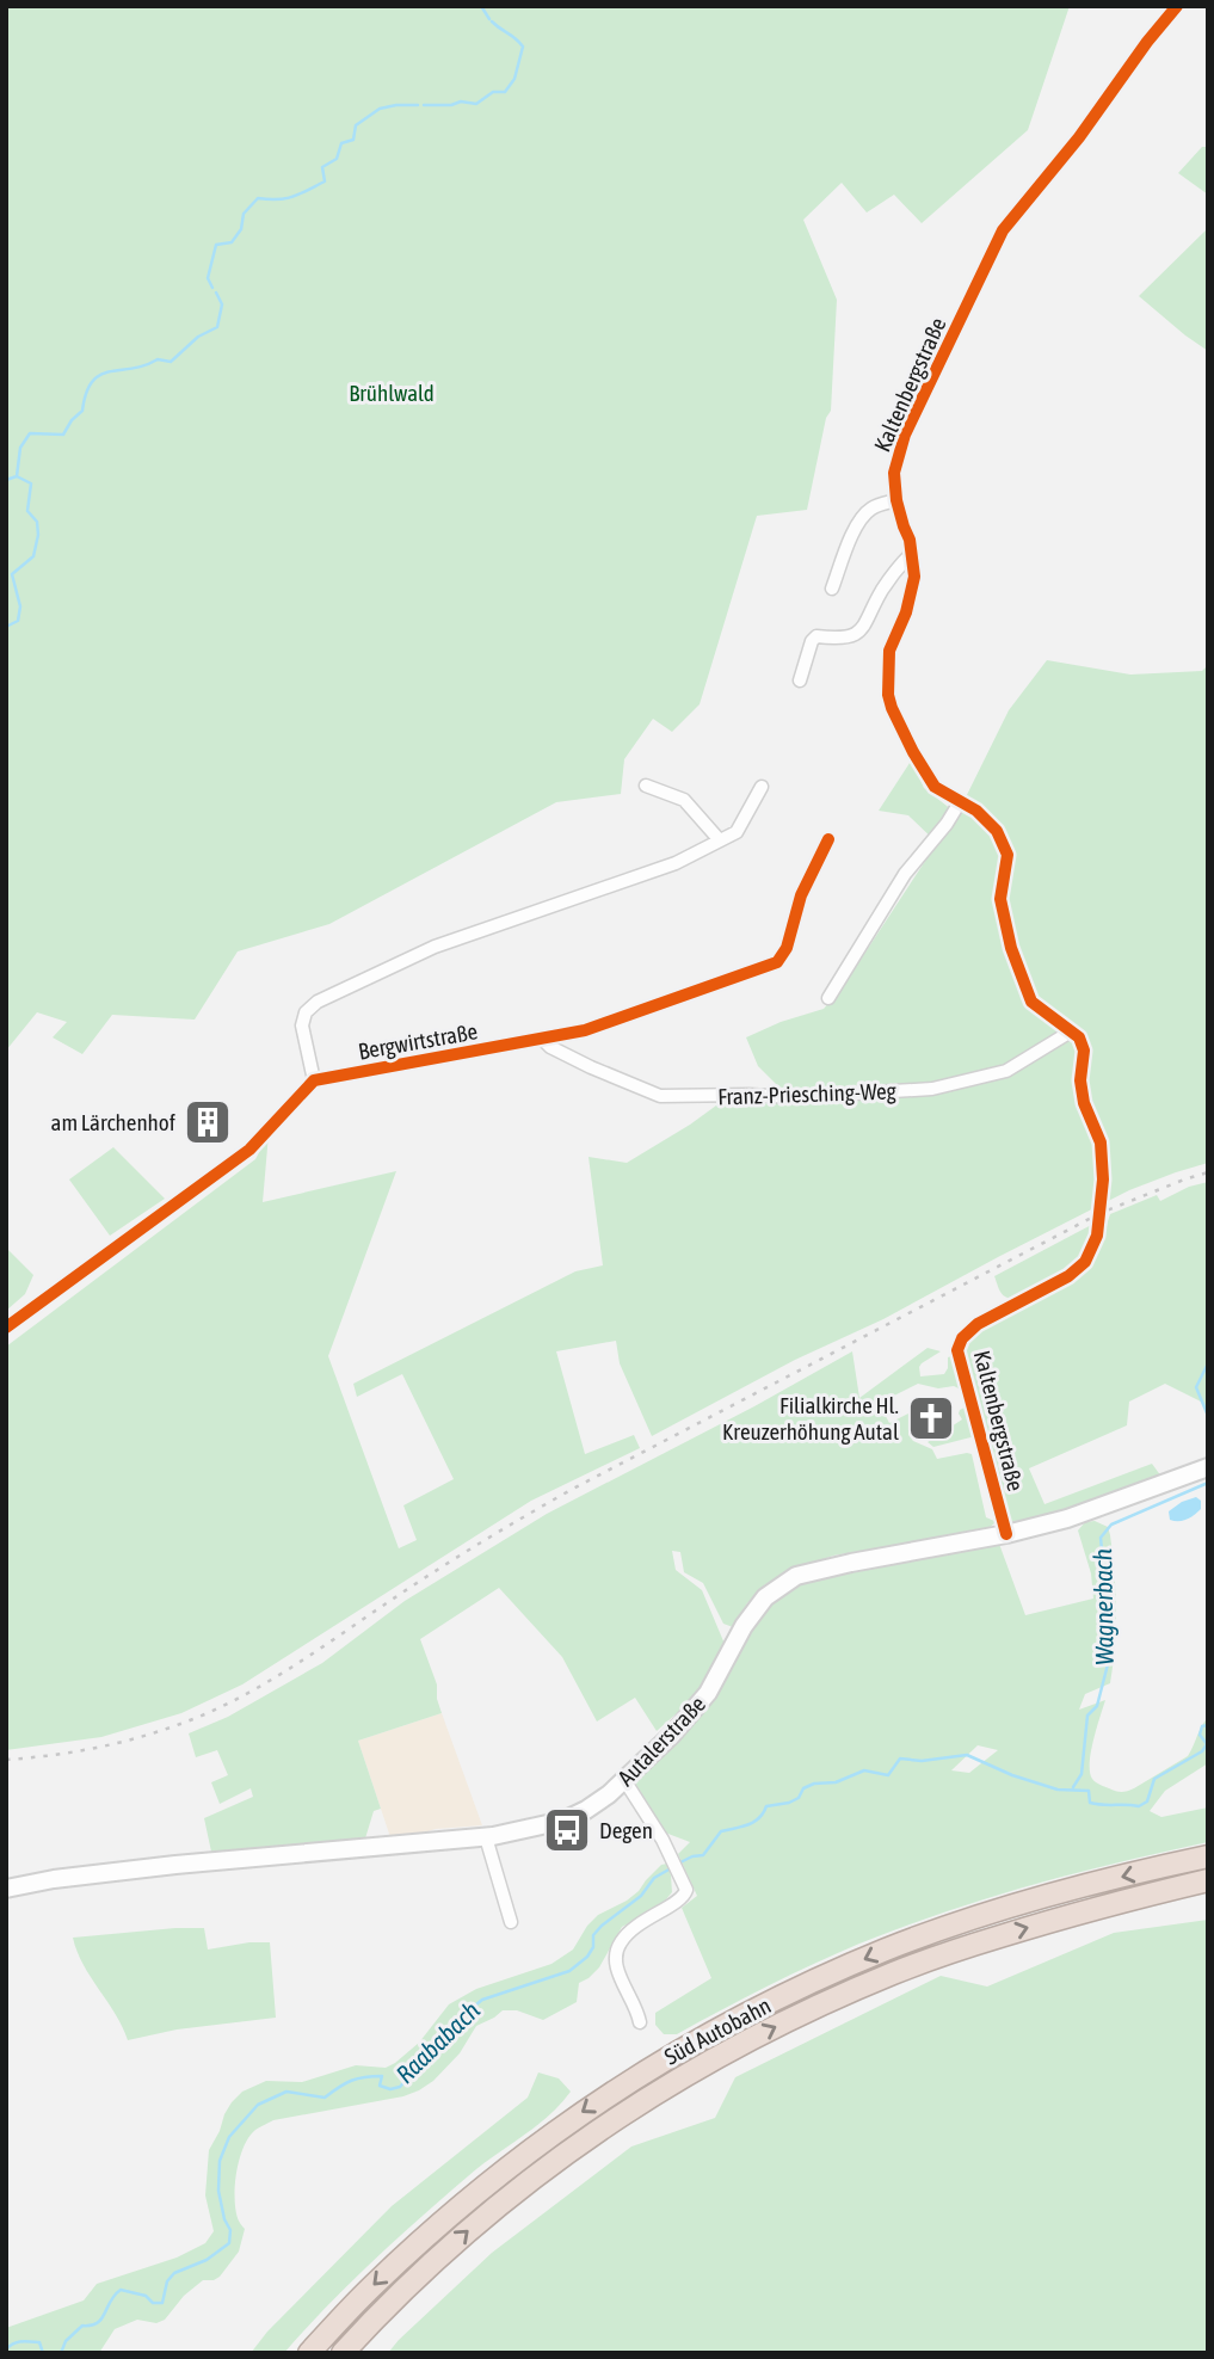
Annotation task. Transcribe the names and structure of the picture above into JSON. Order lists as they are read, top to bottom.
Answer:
{
  "streets": {
    "highway": ["Süd Autobahn"],
    "main road": ["Autalerstraße"],
    "street": ["Kaltenbergstraße", "Bergwirtstraße", "Franz-Priesching-Weg"]
  },
  "crossings": [
    ["Kaltenbergstraße", "Franz-Priesching-Weg"],
    ["Kaltenbergstraße", "Autalerstraße"],
    ["Bergwirtstraße", "Franz-Priesching-Weg"]
  ],
  "water": ["Wagnerbach", "Raababach"],
  "parks": ["Brühlwald"],
  "places": {
    "building": ["am Lärchenhof"],
    "church": ["Filialkirche Hl. Kreuzerhöhung Autal"],
    "bus stop": ["Degen"]
  }
}
